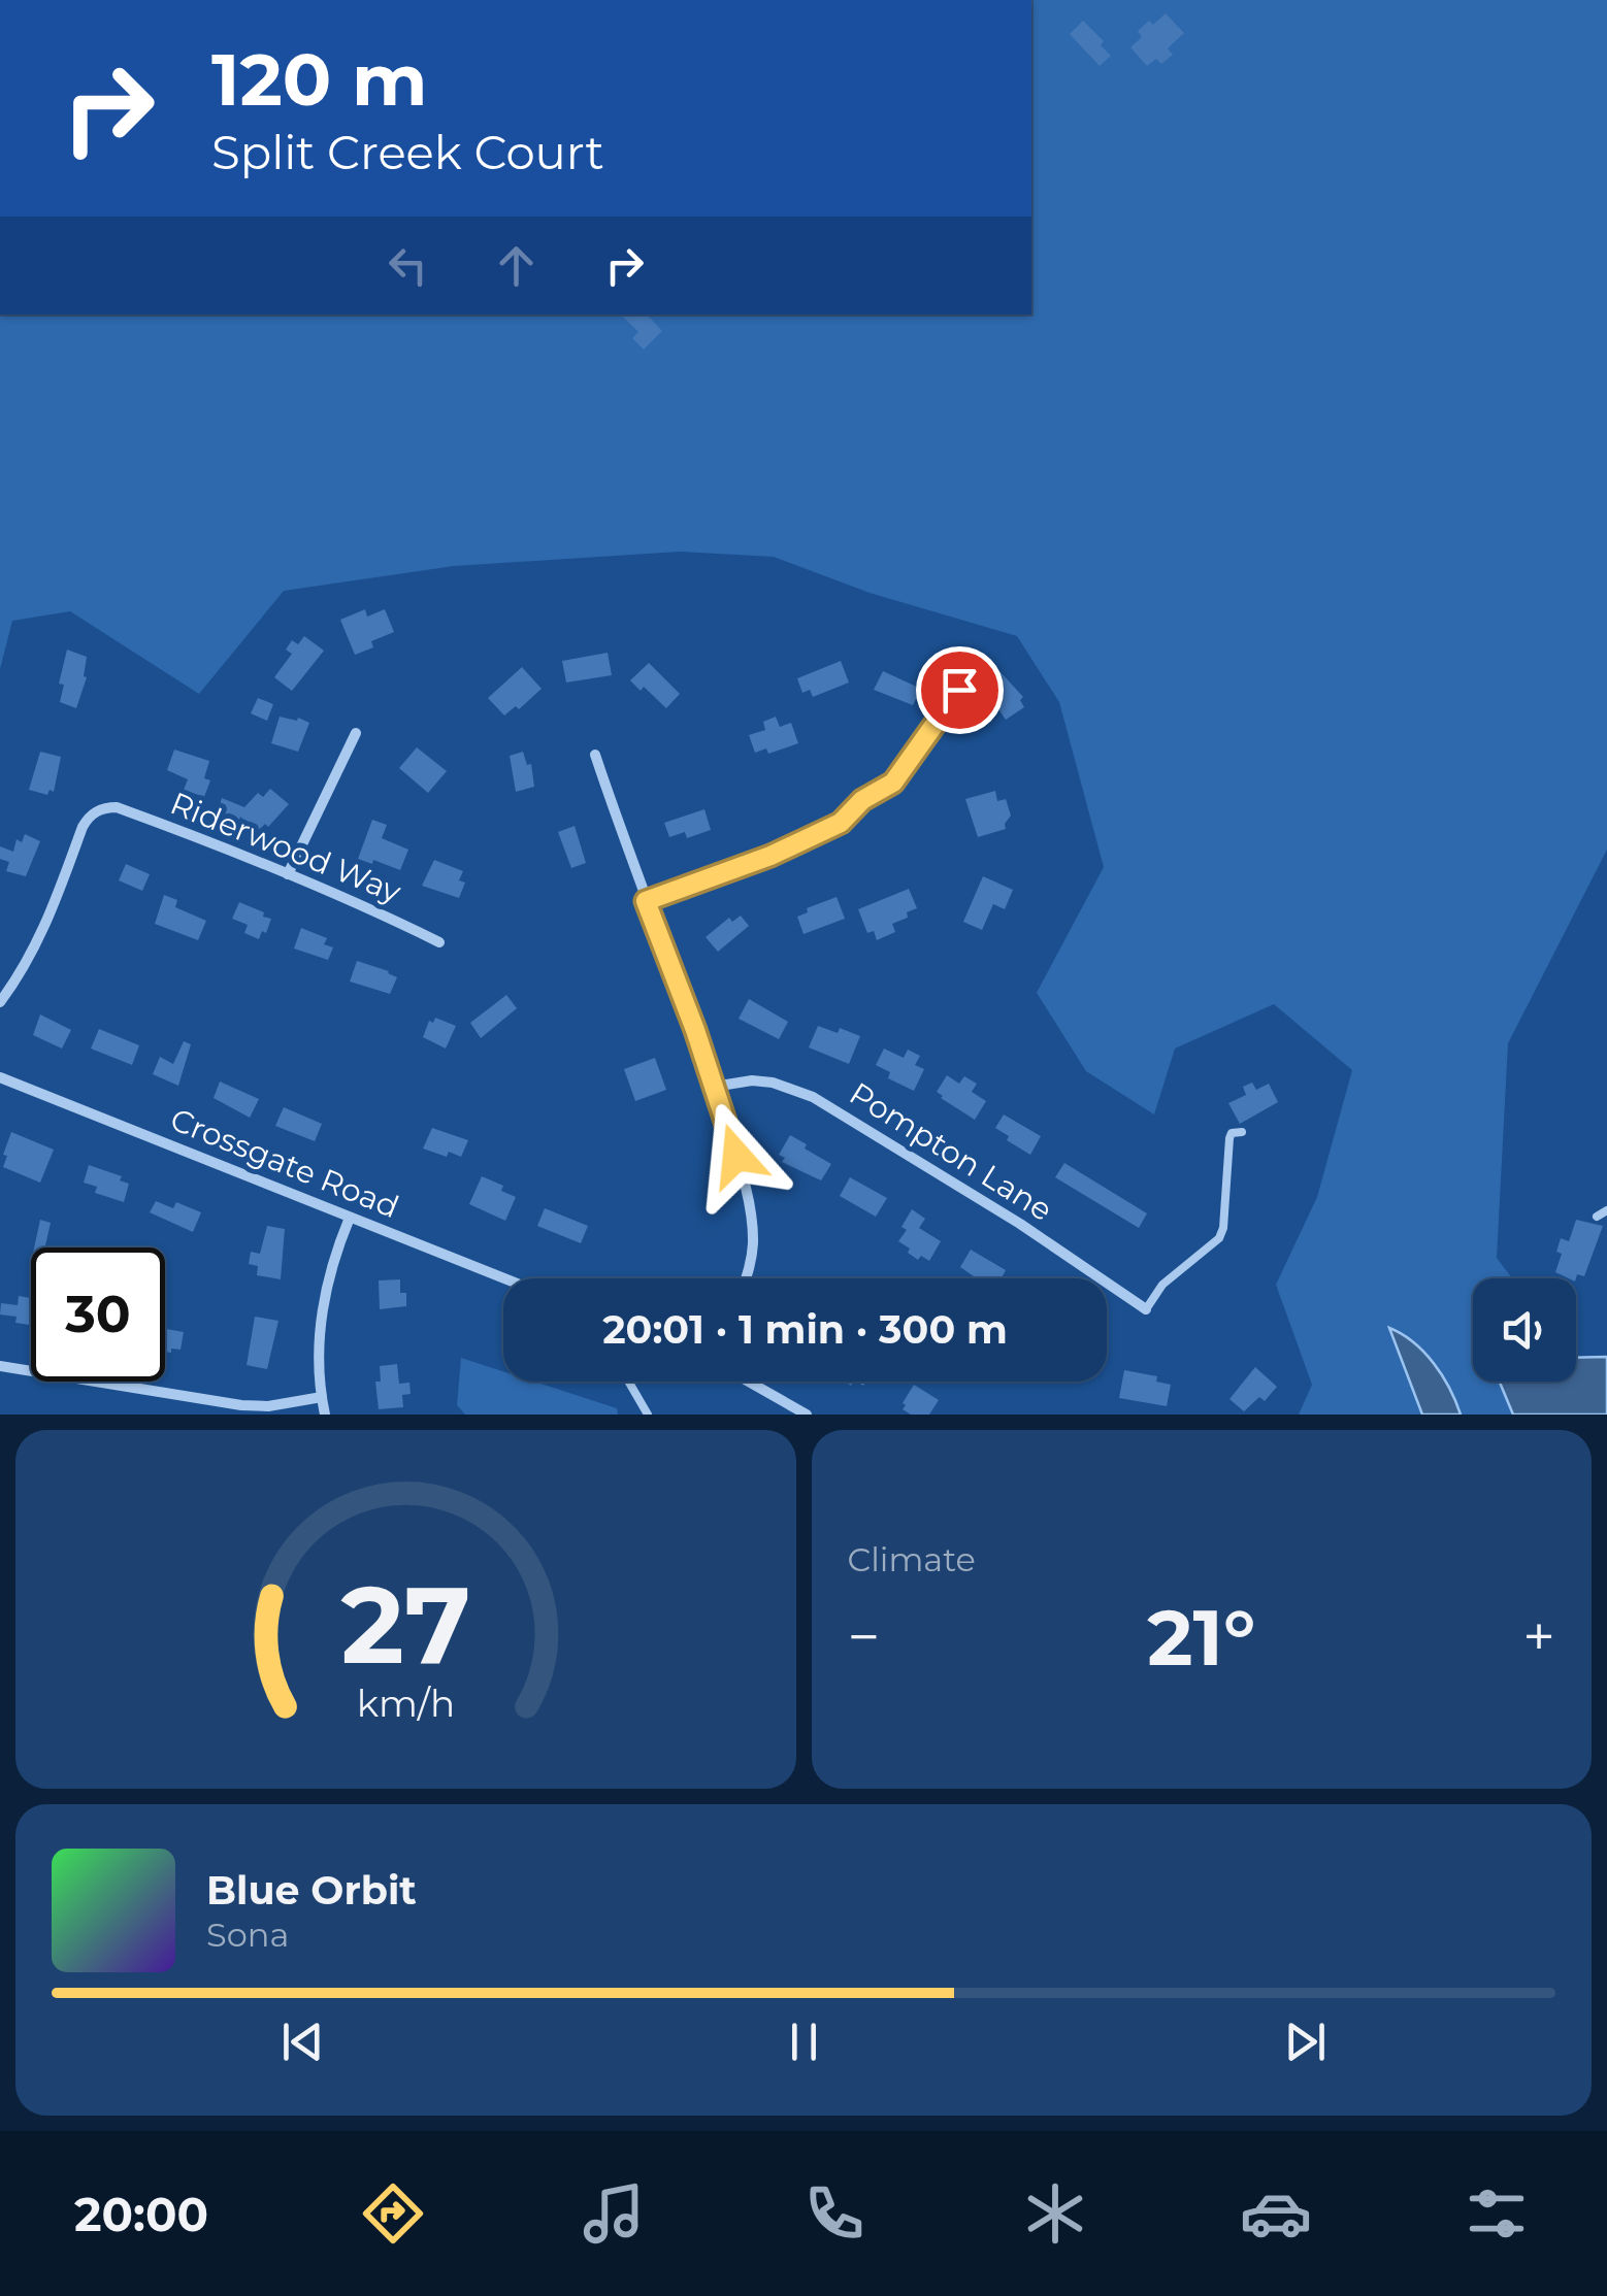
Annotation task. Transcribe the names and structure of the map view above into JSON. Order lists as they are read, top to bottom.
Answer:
{
  "streets": {
    "street": ["Riderwood Way", "Pompton Lane", "Crossgate Road"]
  },
  "page": {
    "turn": ["120 m", "Split Creek Court"],
    "limit": "30",
    "trip": "20:01 · 1 min · 300 m",
    "tile": "Climate",
    "heat": ["−", "21°", "+"],
    "song": ["Blue Orbit", "Sona"],
    "tabs": "20:00",
    "gauge": ["27", "km/h"]
  }
}
